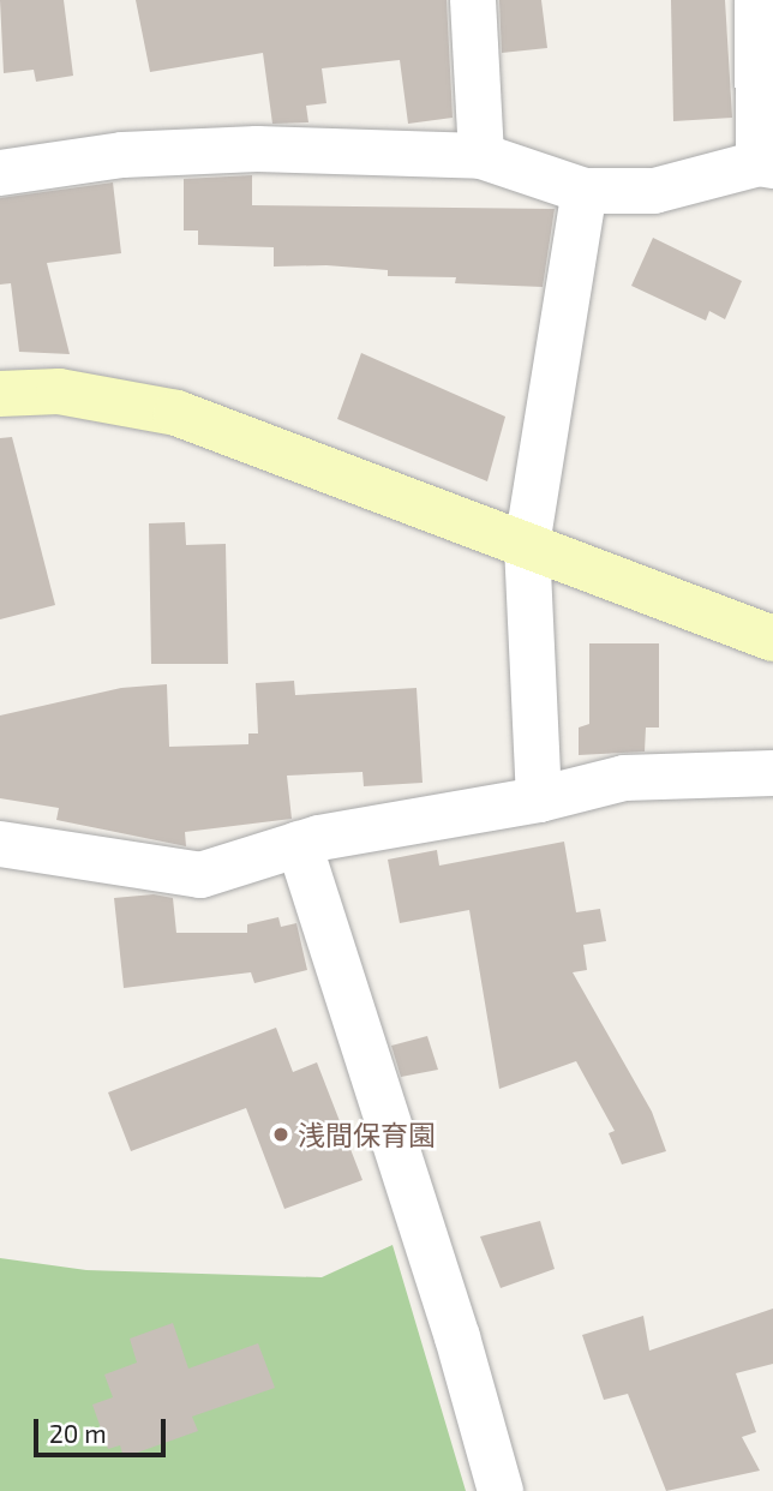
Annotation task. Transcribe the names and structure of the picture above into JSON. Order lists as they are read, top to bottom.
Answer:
{
  "places": ["浅間保育園"],
  "scale_bar": "20 m"
}
